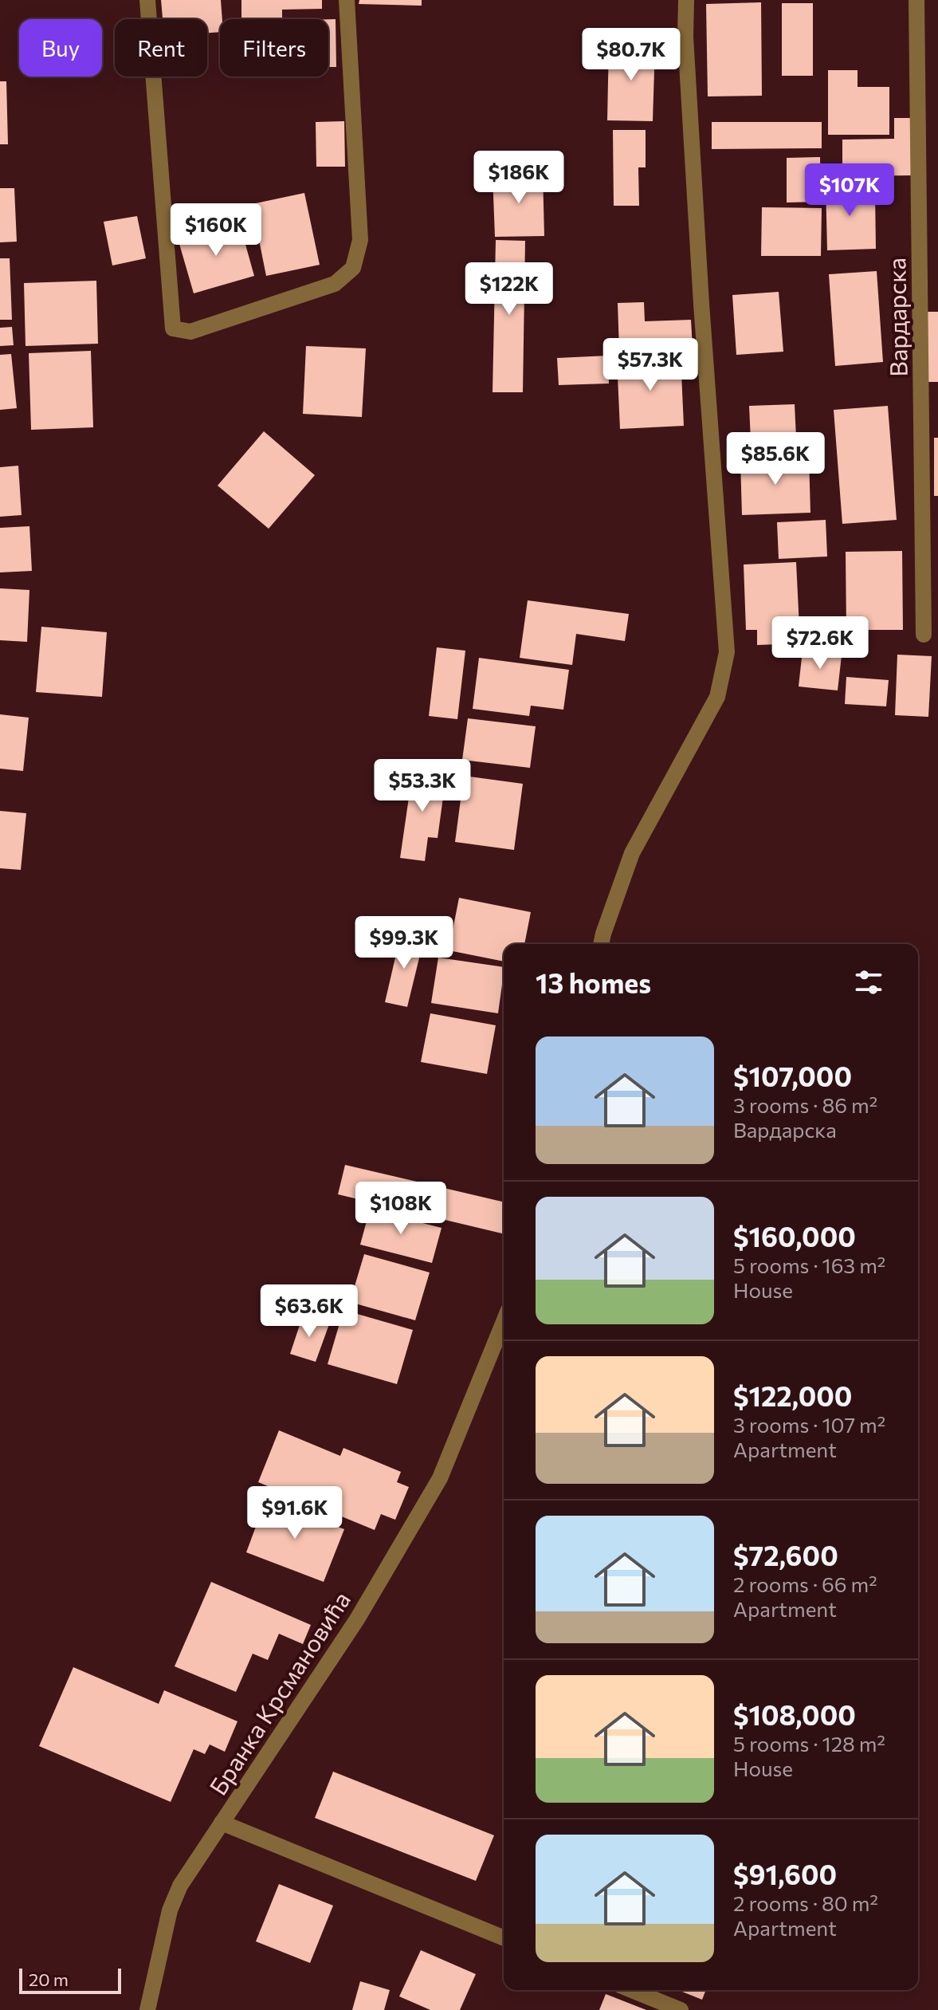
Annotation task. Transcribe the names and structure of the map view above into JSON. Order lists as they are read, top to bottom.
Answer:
{
  "streets": {
    "street": ["Вардарска", "Бранка Крсмановића"]
  },
  "scale_bar": "20 m",
  "page": {
    "chip": ["Buy", "Rent", "Filters"],
    "price": [
      "$80.7K",
      "$186K",
      "$107K",
      "$160K",
      "$122K",
      "$57.3K",
      "$85.6K",
      "$72.6K",
      "$53.3K",
      "$99.3K",
      "$108K",
      "$63.6K",
      "$91.6K"
    ],
    "heading": "13 homes",
    "list": [
      {
        "name": "$107,000",
        "note": "3 rooms · 86 m² · Вардарска"
      },
      {
        "name": "$160,000",
        "note": "5 rooms · 163 m² · House"
      },
      {
        "name": "$122,000",
        "note": "3 rooms · 107 m² · Apartment"
      },
      {
        "name": "$72,600",
        "note": "2 rooms · 66 m² · Apartment"
      },
      {
        "name": "$108,000",
        "note": "5 rooms · 128 m² · House"
      },
      {
        "name": "$91,600",
        "note": "2 rooms · 80 m² · Apartment"
      }
    ],
    "scale": "20 m"
  }
}
